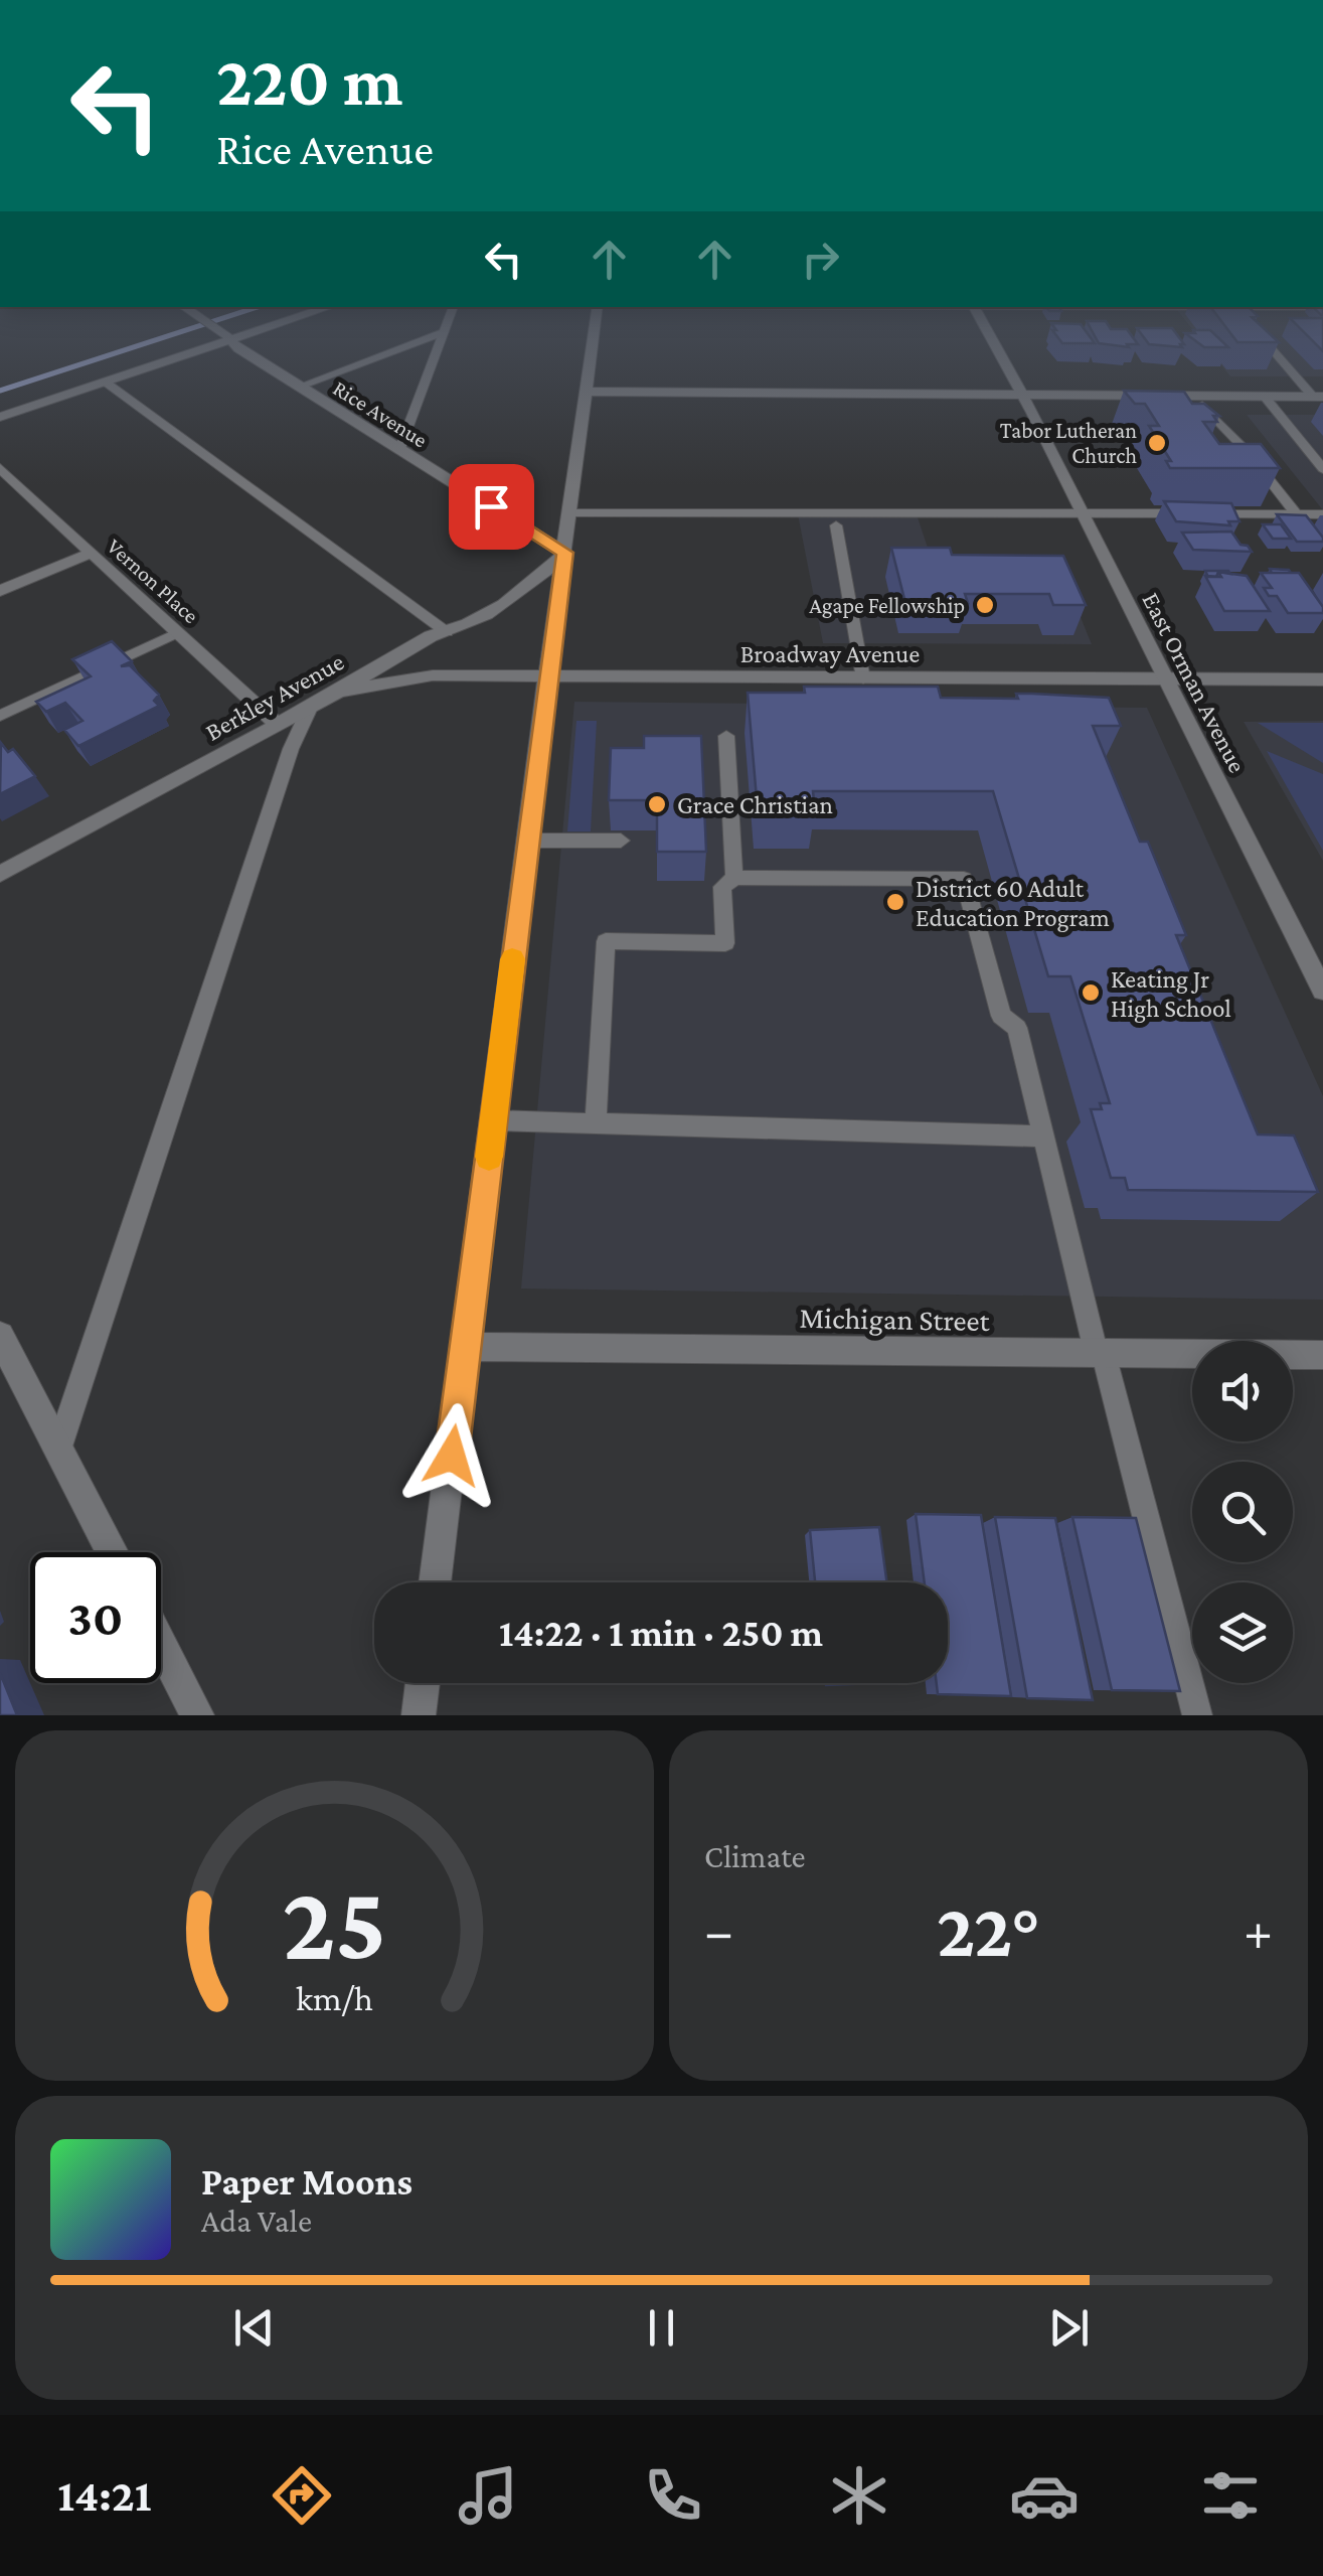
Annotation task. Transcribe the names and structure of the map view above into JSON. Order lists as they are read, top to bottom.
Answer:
{
  "streets": {
    "street": [
      "Rice Avenue",
      "Vernon Place",
      "Broadway Avenue",
      "East Orman Avenue",
      "Berkley Avenue",
      "Michigan Street"
    ]
  },
  "crossings": [
    ["Rice Avenue", "Berkley Avenue"],
    ["Vernon Place", "Berkley Avenue"],
    ["Broadway Avenue", "East Orman Avenue"],
    ["Broadway Avenue", "Berkley Avenue"]
  ],
  "places": [
    "Tabor Lutheran Church",
    "Agape Fellowship",
    "Grace Christian",
    "District 60 Adult Education Program",
    "Keating Jr High School"
  ],
  "page": {
    "turn": ["220 m", "Rice Avenue"],
    "limit": "30",
    "trip": "14:22 · 1 min · 250 m",
    "tile": "Climate",
    "heat": ["−", "22°", "+"],
    "song": ["Paper Moons", "Ada Vale"],
    "tabs": "14:21",
    "gauge": ["25", "km/h"]
  }
}
